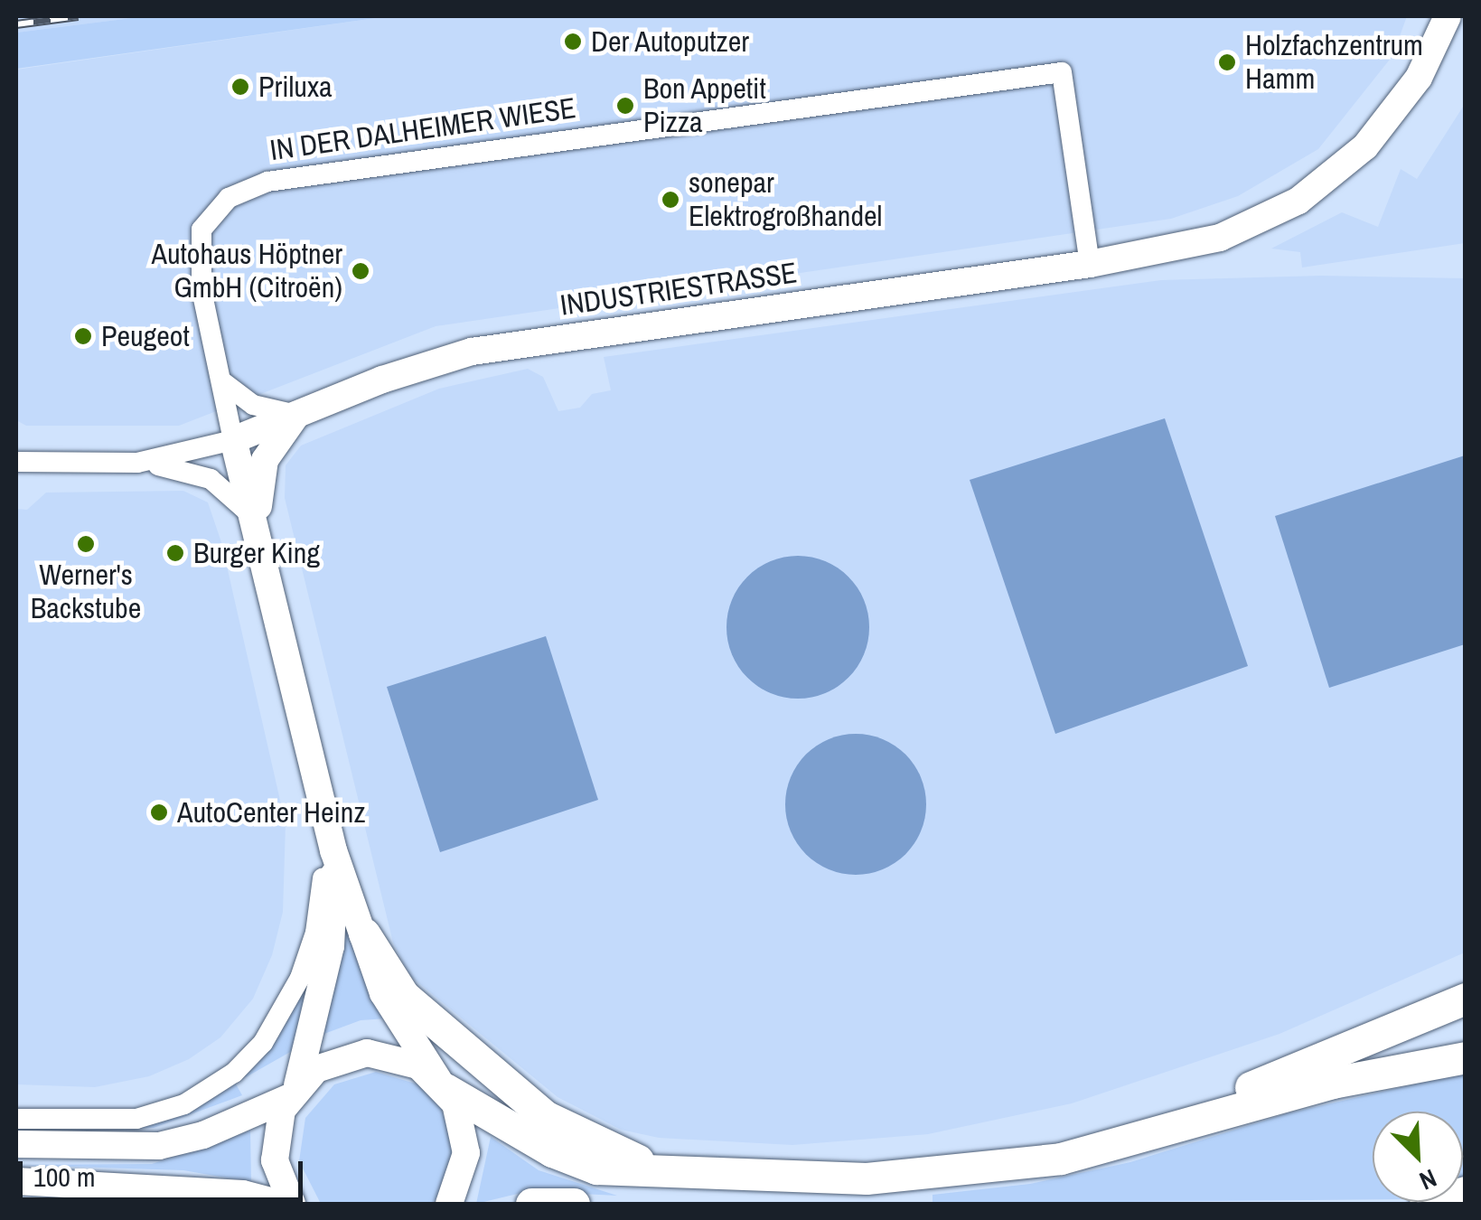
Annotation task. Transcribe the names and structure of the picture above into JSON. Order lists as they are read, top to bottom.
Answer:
{
  "streets": {
    "main road": ["IN DER DALHEIMER WIESE", "INDUSTRIESTRASSE"]
  },
  "crossings": [
    ["IN DER DALHEIMER WIESE", "INDUSTRIESTRASSE"]
  ],
  "places": [
    "Der Autoputzer",
    "Holzfachzentrum Hamm",
    "Priluxa",
    "Bon Appetit Pizza",
    "sonepar Elektrogroßhandel",
    "Autohaus Höptner GmbH (Citroën)",
    "Peugeot",
    "Werner's Backstube",
    "Burger King",
    "AutoCenter Heinz"
  ],
  "scale_bar": "100 m",
  "north": "bottom right"
}
